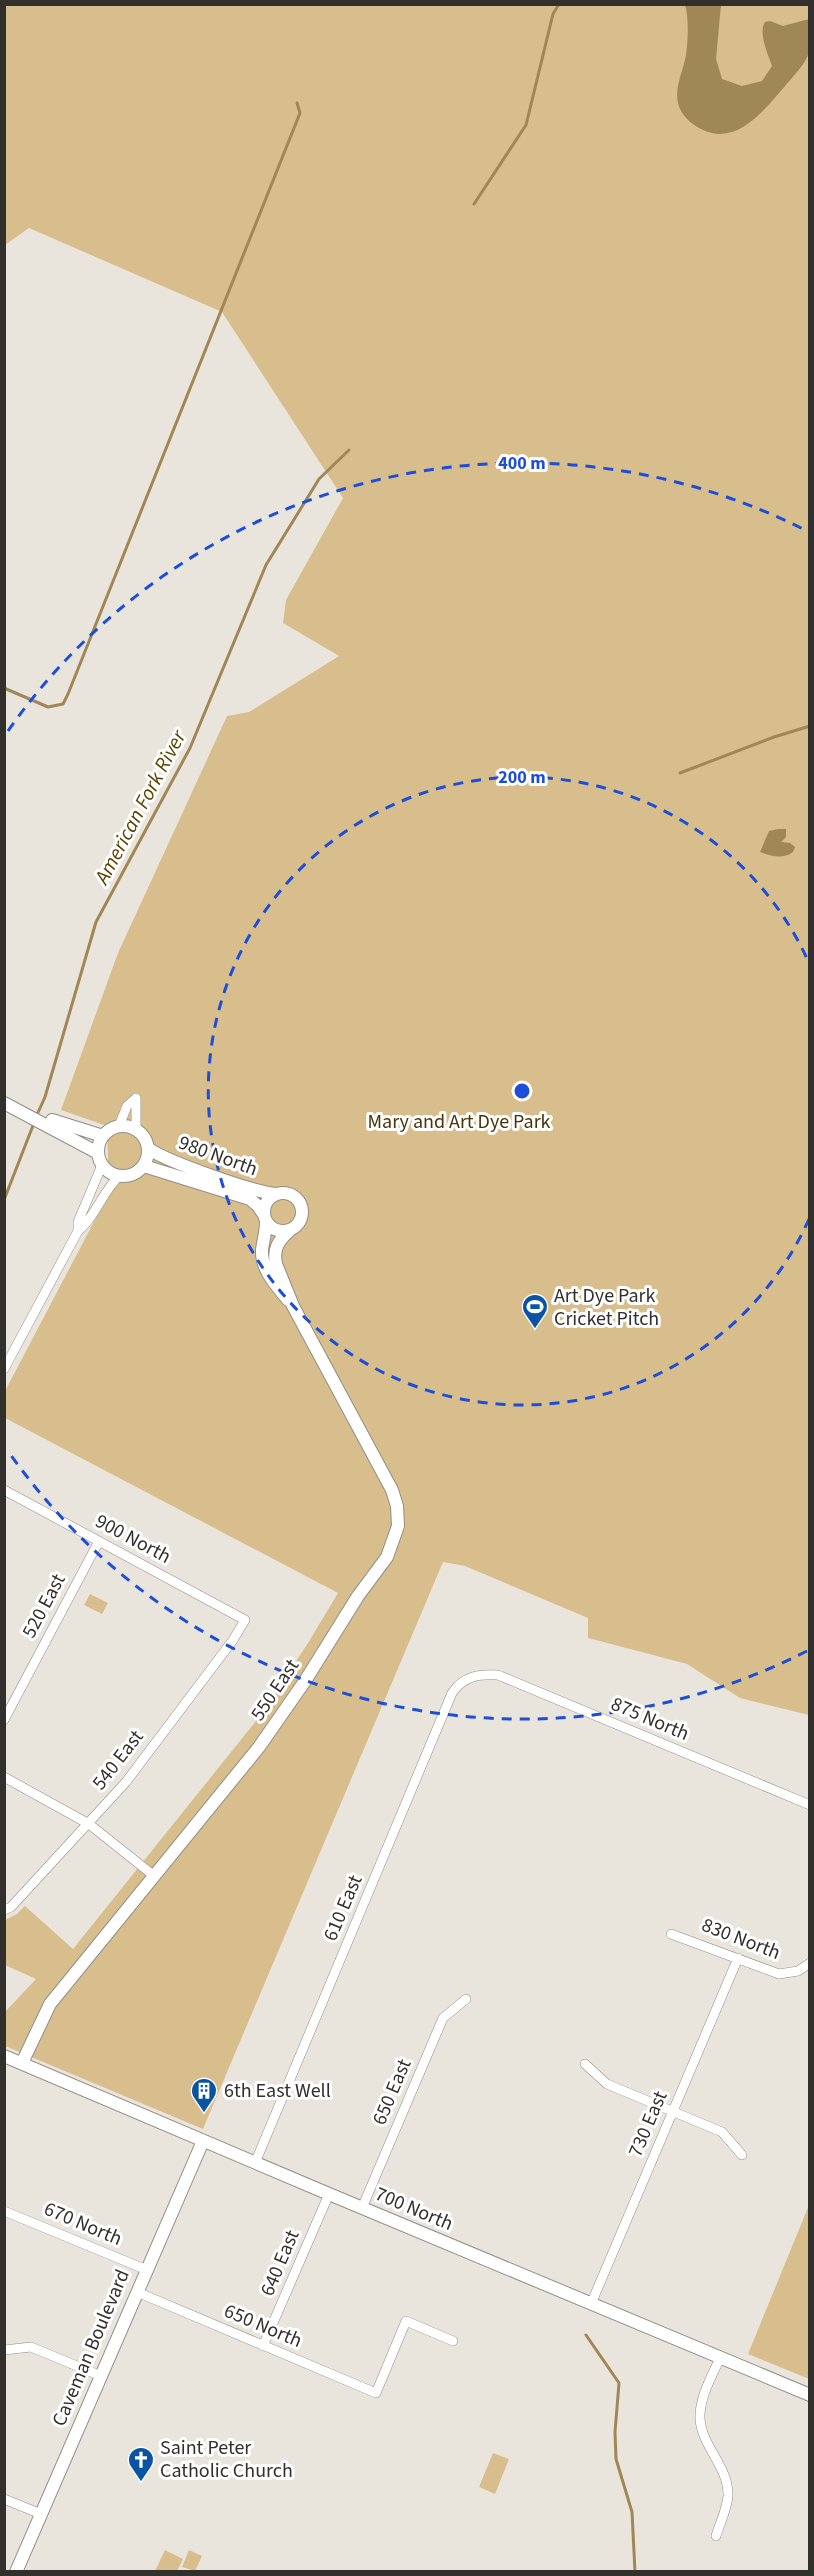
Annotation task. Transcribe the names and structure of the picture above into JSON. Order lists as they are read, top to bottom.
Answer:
{
  "streets": {
    "street": [
      "980 North",
      "900 North",
      "520 East",
      "550 East",
      "875 North",
      "540 East",
      "610 East",
      "830 North",
      "650 East",
      "730 East",
      "700 North",
      "670 North",
      "640 East",
      "650 North",
      "Caveman Boulevard"
    ]
  },
  "crossings": [
    ["980 North", "550 East"],
    ["900 North", "520 East"],
    ["900 North", "540 East"],
    ["550 East", "700 North"],
    ["875 North", "610 East"],
    ["610 East", "700 North"],
    ["830 North", "730 East"],
    ["650 East", "700 North"],
    ["730 East", "700 North"],
    ["700 North", "640 East"],
    ["700 North", "Caveman Boulevard"],
    ["670 North", "Caveman Boulevard"],
    ["640 East", "650 North"],
    ["650 North", "Caveman Boulevard"]
  ],
  "water": ["American Fork River"],
  "parks": ["Mary and Art Dye Park"],
  "places": {
    "sports": ["Art Dye Park Cricket Pitch"],
    "building": ["6th East Well"],
    "church": ["Saint Peter Catholic Church"]
  },
  "rings": ["400 m", "200 m"]
}
